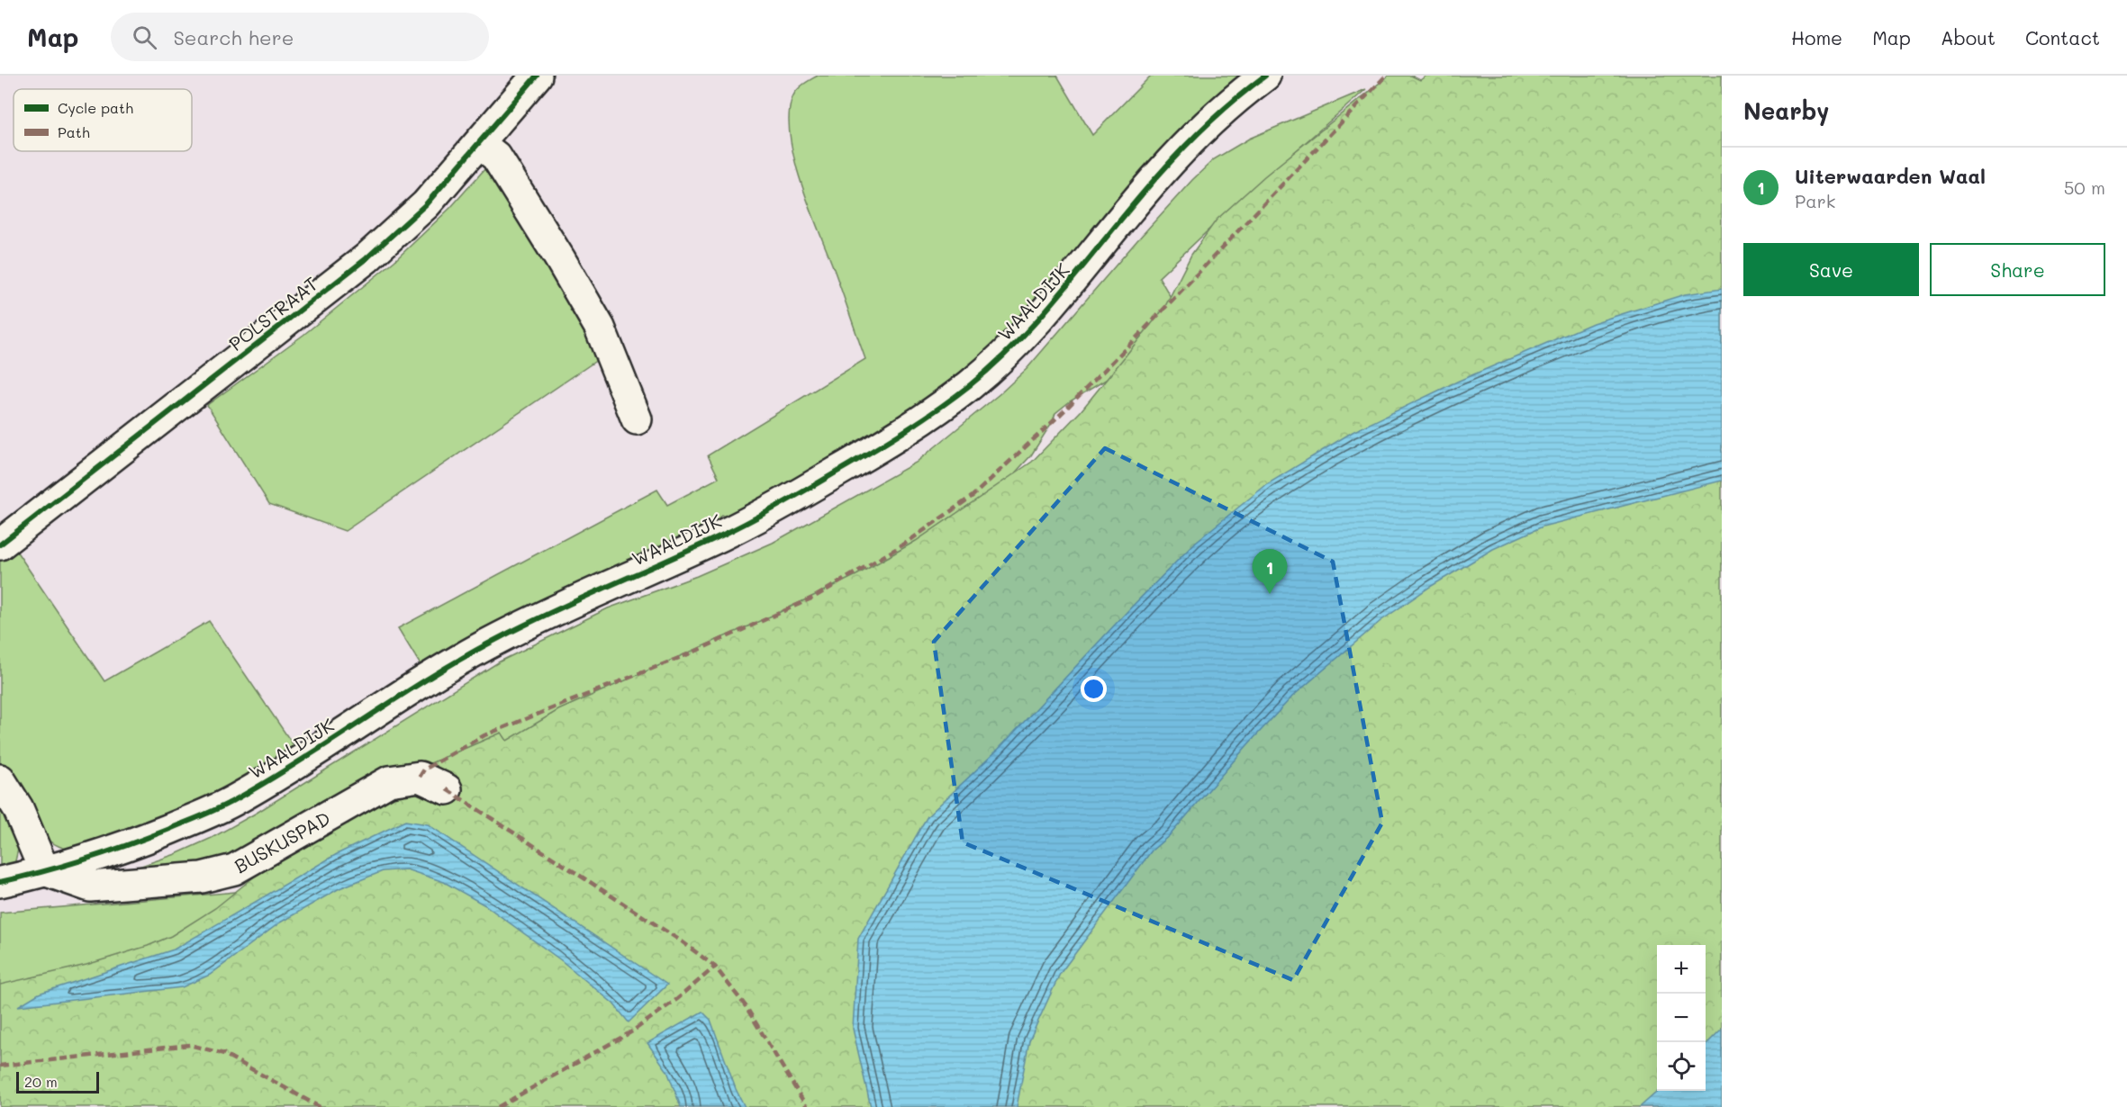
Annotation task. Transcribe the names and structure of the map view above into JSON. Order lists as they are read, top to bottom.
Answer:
{
  "streets": {
    "street": ["WAALDIJK", "POLSTRAAT", "BUSKUSPAD"]
  },
  "crossings": [
    ["WAALDIJK", "BUSKUSPAD"]
  ],
  "legend": ["Cycle path", "Path"],
  "scale_bar": "20 m",
  "page": {
    "header": "Map",
    "search": "Search here",
    "nav": [
      "Home",
      "Map",
      "About",
      "Contact"
    ],
    "heading": "Nearby",
    "list": [
      {
        "mark": "1",
        "name": "Uiterwaarden Waal",
        "note": "Park",
        "value": "50 m"
      }
    ],
    "buttons": ["Save", "Share"],
    "pins": "1",
    "map_buttons": ["+", "−"],
    "scale": "20 m"
  }
}
